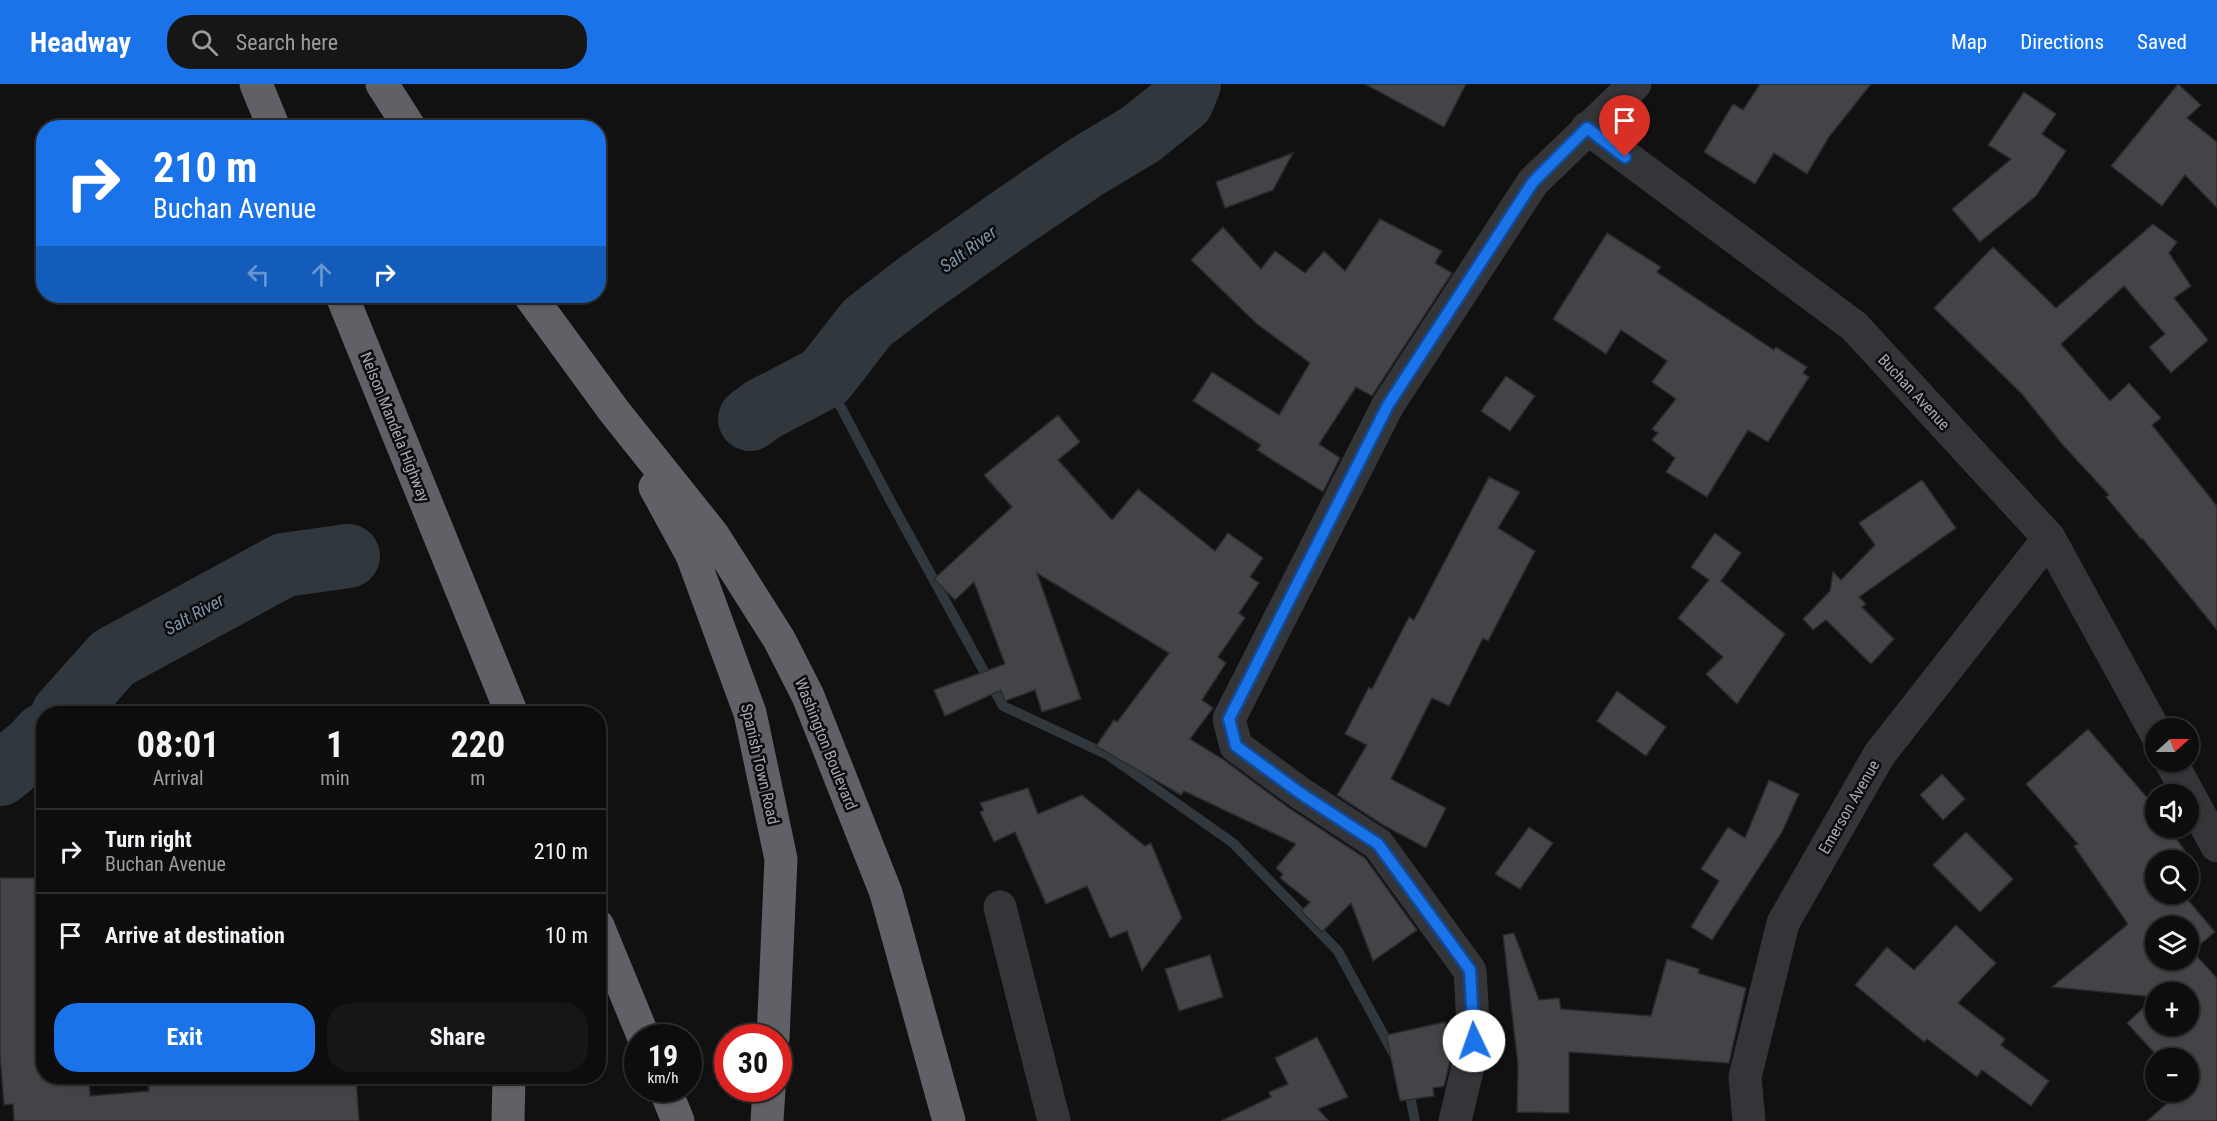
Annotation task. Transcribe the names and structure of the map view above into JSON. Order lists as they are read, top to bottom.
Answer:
{
  "streets": {
    "highway": ["Nelson Mandela Highway", "Washington Boulevard", "Spanish Town Road"],
    "street": ["Buchan Avenue", "Emerson Avenue"]
  },
  "crossings": [
    ["Buchan Avenue", "Emerson Avenue"],
    ["Washington Boulevard", "Spanish Town Road"]
  ],
  "water": ["Salt River"],
  "north": "right",
  "page": {
    "header": "Headway",
    "search": "Search here",
    "nav": ["Map", "Directions", "Saved"],
    "turn": ["210 m", "Buchan Avenue"],
    "eta": [
      "08:01",
      "Arrival",
      "1",
      "min",
      "220",
      "m"
    ],
    "map_buttons": ["+", "−"],
    "list": [
      {
        "name": "Turn right",
        "note": "Buchan Avenue",
        "value": "210 m"
      },
      {
        "name": "Arrive at destination",
        "value": "10 m"
      }
    ],
    "buttons": ["Exit", "Share"],
    "speed": "19 km/h",
    "limit": "30"
  }
}
